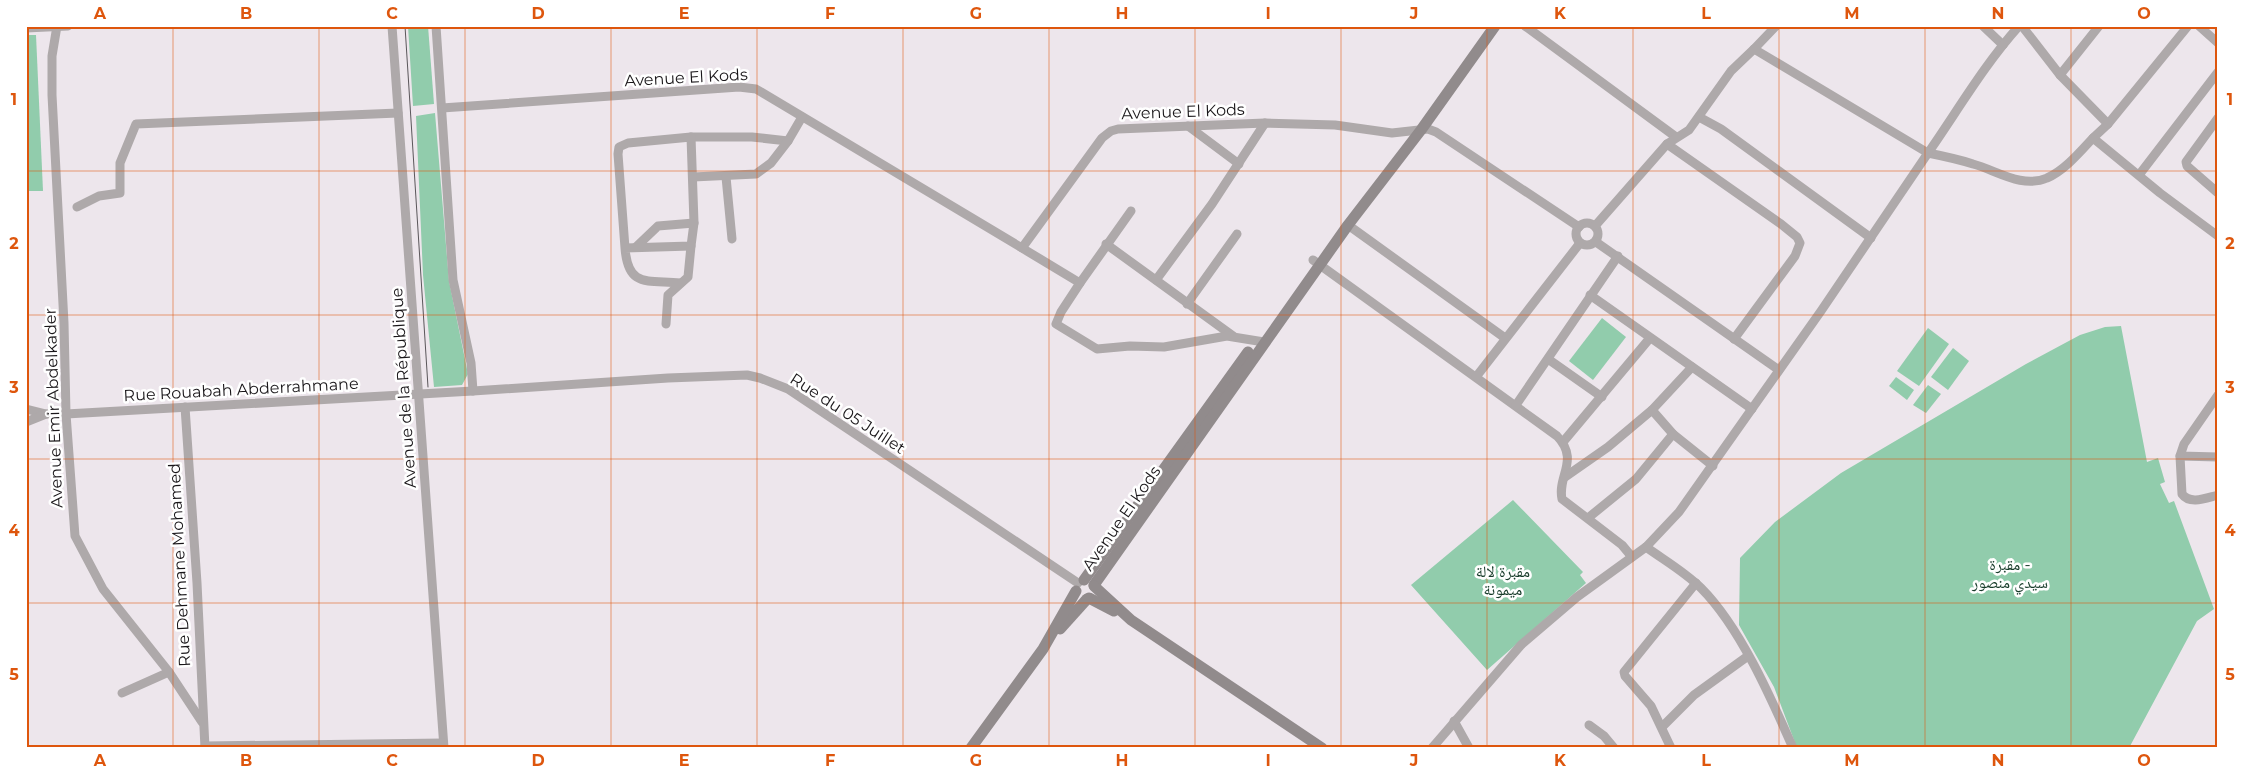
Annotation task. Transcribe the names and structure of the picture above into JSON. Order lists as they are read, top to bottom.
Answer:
{
  "streets": {
    "main road": ["Avenue El Kods"],
    "street": [
      "Avenue de la République",
      "Rue Rouabah Abderrahmane",
      "Avenue Emir Abdelkader",
      "Rue du 05 Juillet",
      "Rue Dehmane Mohamed"
    ]
  },
  "crossings": [
    ["Avenue El Kods", "Rue du 05 Juillet"],
    ["Avenue de la République", "Rue Rouabah Abderrahmane"],
    ["Avenue de la République", "Rue du 05 Juillet"],
    ["Rue Rouabah Abderrahmane", "Avenue Emir Abdelkader"],
    ["Rue Rouabah Abderrahmane", "Rue du 05 Juillet"],
    ["Rue Rouabah Abderrahmane", "Rue Dehmane Mohamed"],
    ["Avenue Emir Abdelkader", "Rue Dehmane Mohamed"]
  ],
  "parks": ["مقبرة - سيدي منصور", "مقبرة لالة ميمونة"],
  "grid": {
    "columns": [
      "A",
      "B",
      "C",
      "D",
      "E",
      "F",
      "G",
      "H",
      "I",
      "J",
      "K",
      "L",
      "M",
      "N",
      "O"
    ],
    "rows": [
      "1",
      "2",
      "3",
      "4",
      "5"
    ]
  }
}
